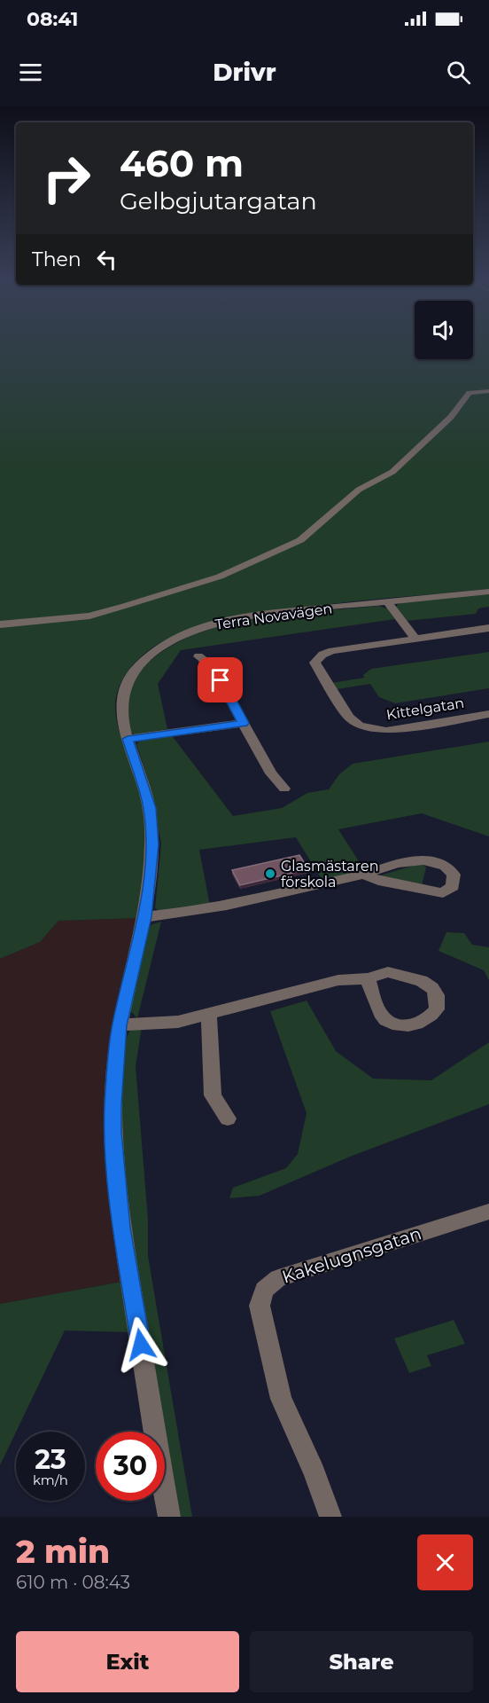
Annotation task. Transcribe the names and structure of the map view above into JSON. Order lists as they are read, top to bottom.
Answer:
{
  "streets": {
    "street": ["Terra Novavägen", "Kittelgatan", "Kakelugnsgatan"]
  },
  "places": ["Glasmästaren förskola"],
  "page": {
    "status": "08:41",
    "header": "Drivr",
    "turn": ["460 m", "Gelbgjutargatan"],
    "then": "Then",
    "speed": "23 km/h",
    "limit": "30",
    "heading": ["2 min", "610 m · 08:43"],
    "buttons": ["Exit", "Share"]
  }
}
